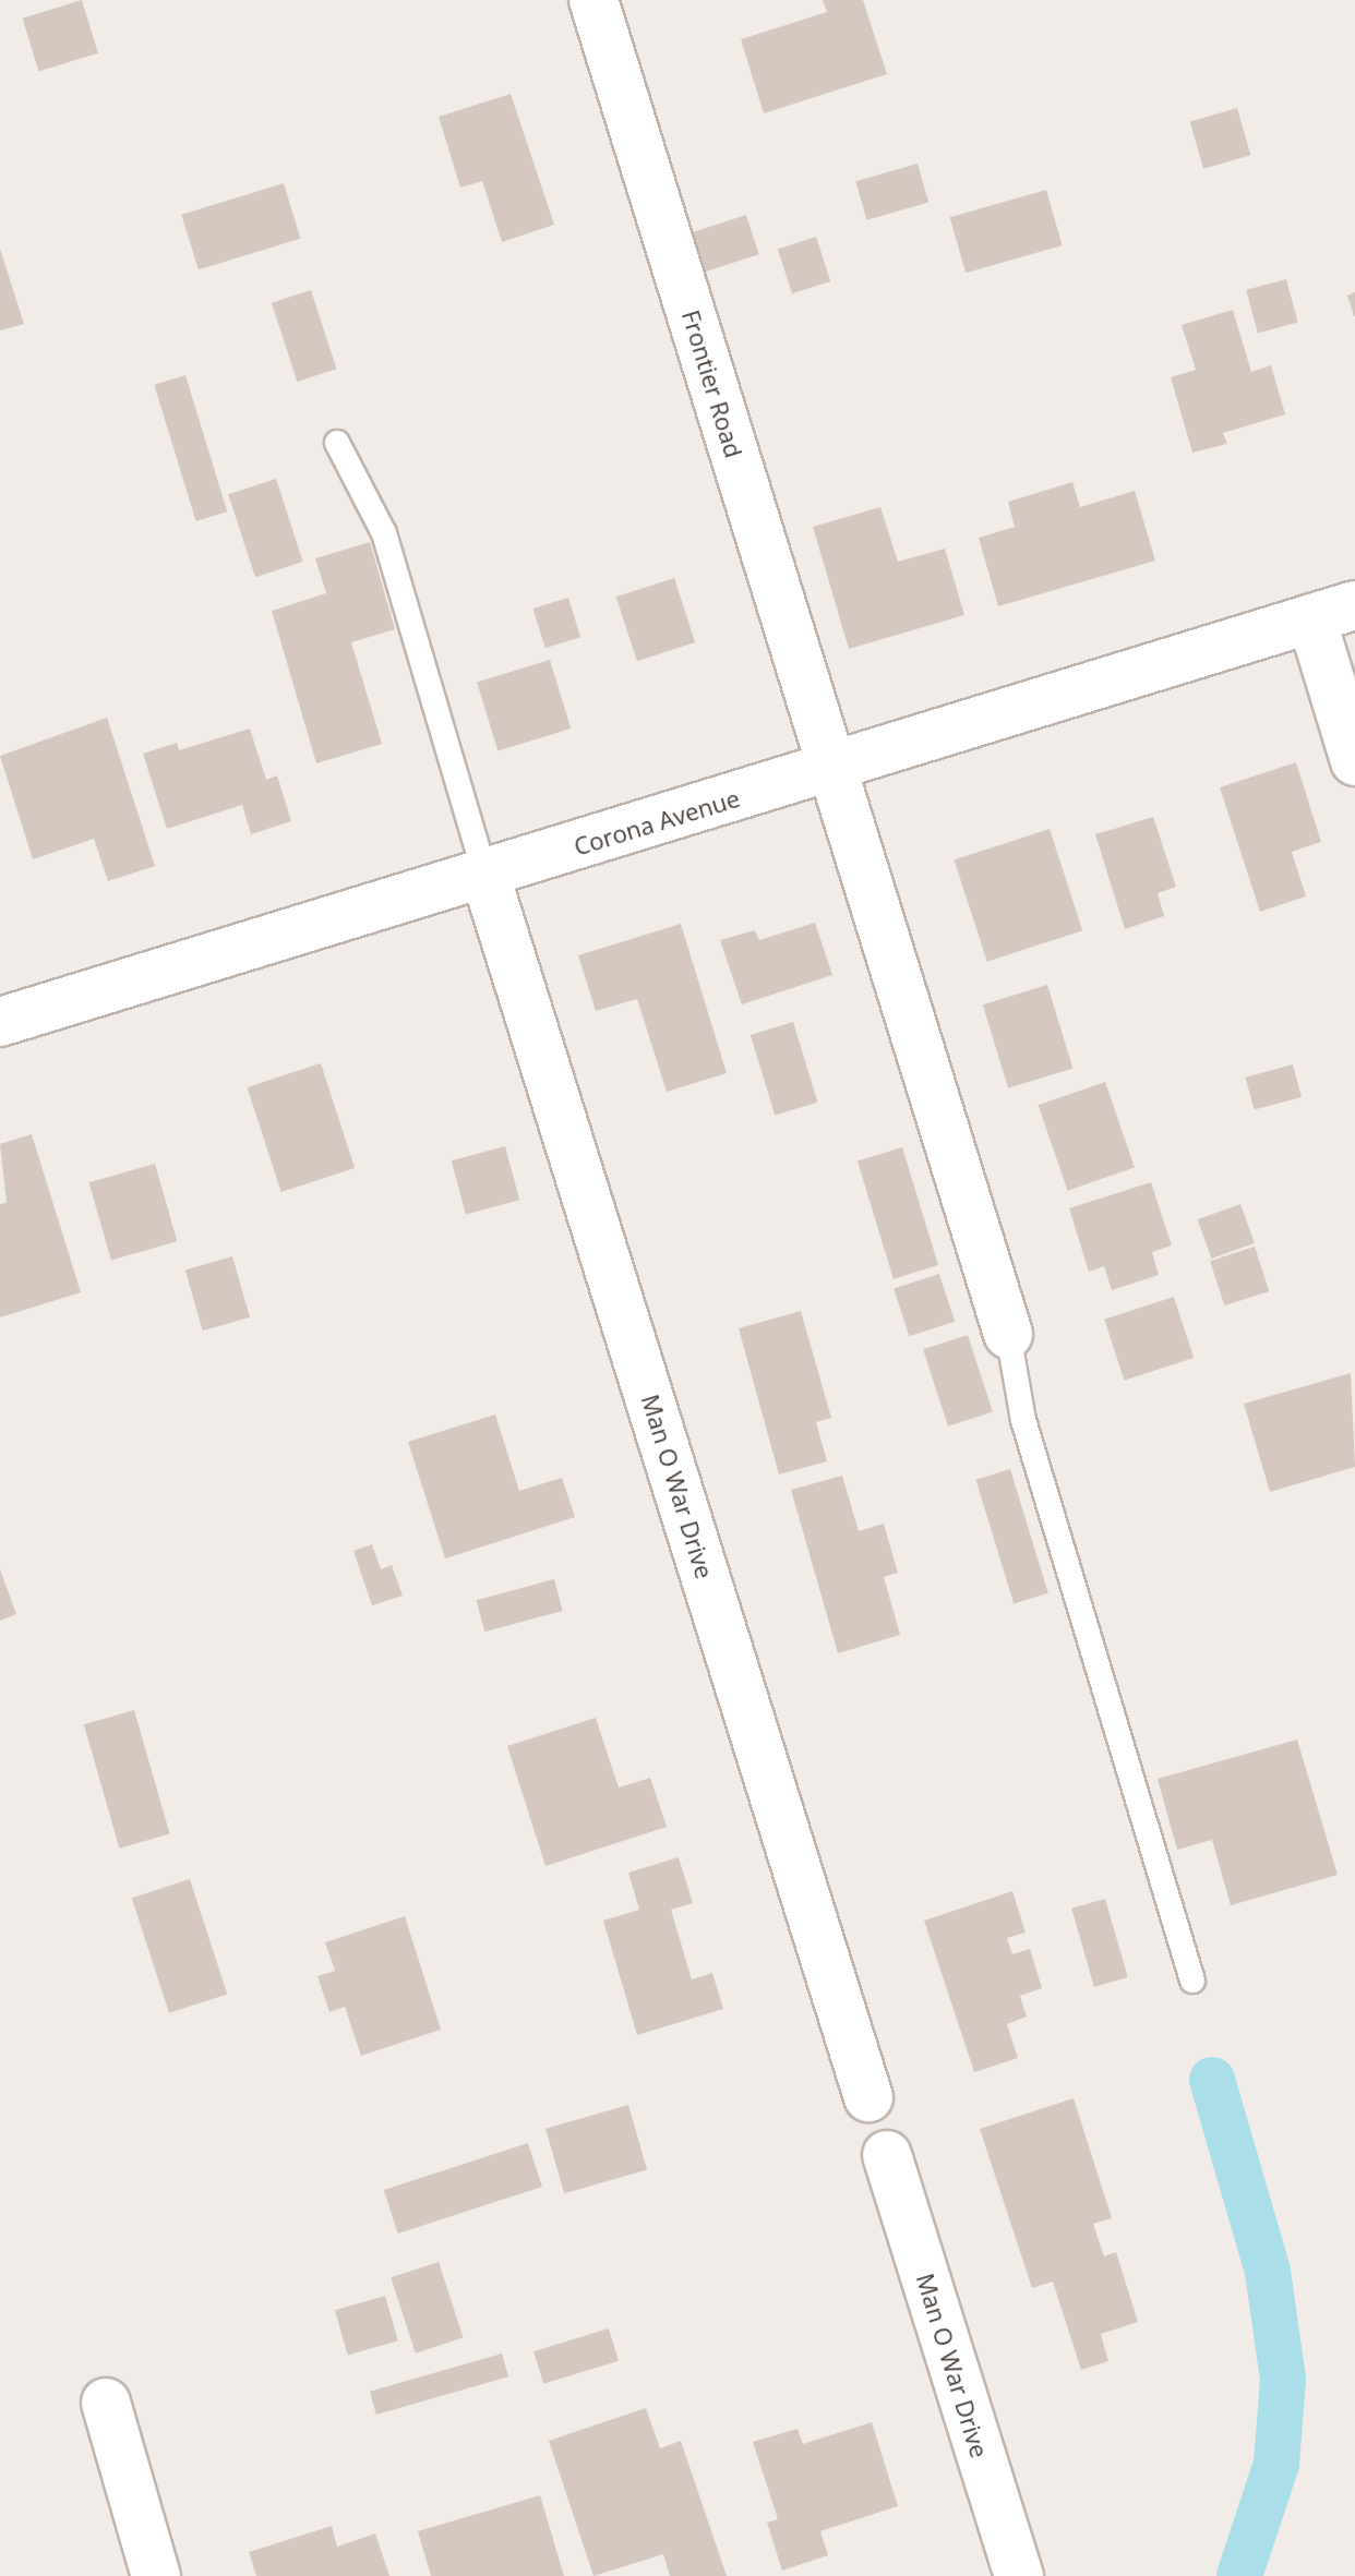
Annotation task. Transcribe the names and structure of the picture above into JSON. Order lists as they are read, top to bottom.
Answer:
{
  "streets": {
    "street": ["Frontier Road", "Corona Avenue", "Man O War Drive"]
  },
  "crossings": [
    ["Frontier Road", "Corona Avenue"],
    ["Corona Avenue", "Man O War Drive"]
  ]
}
